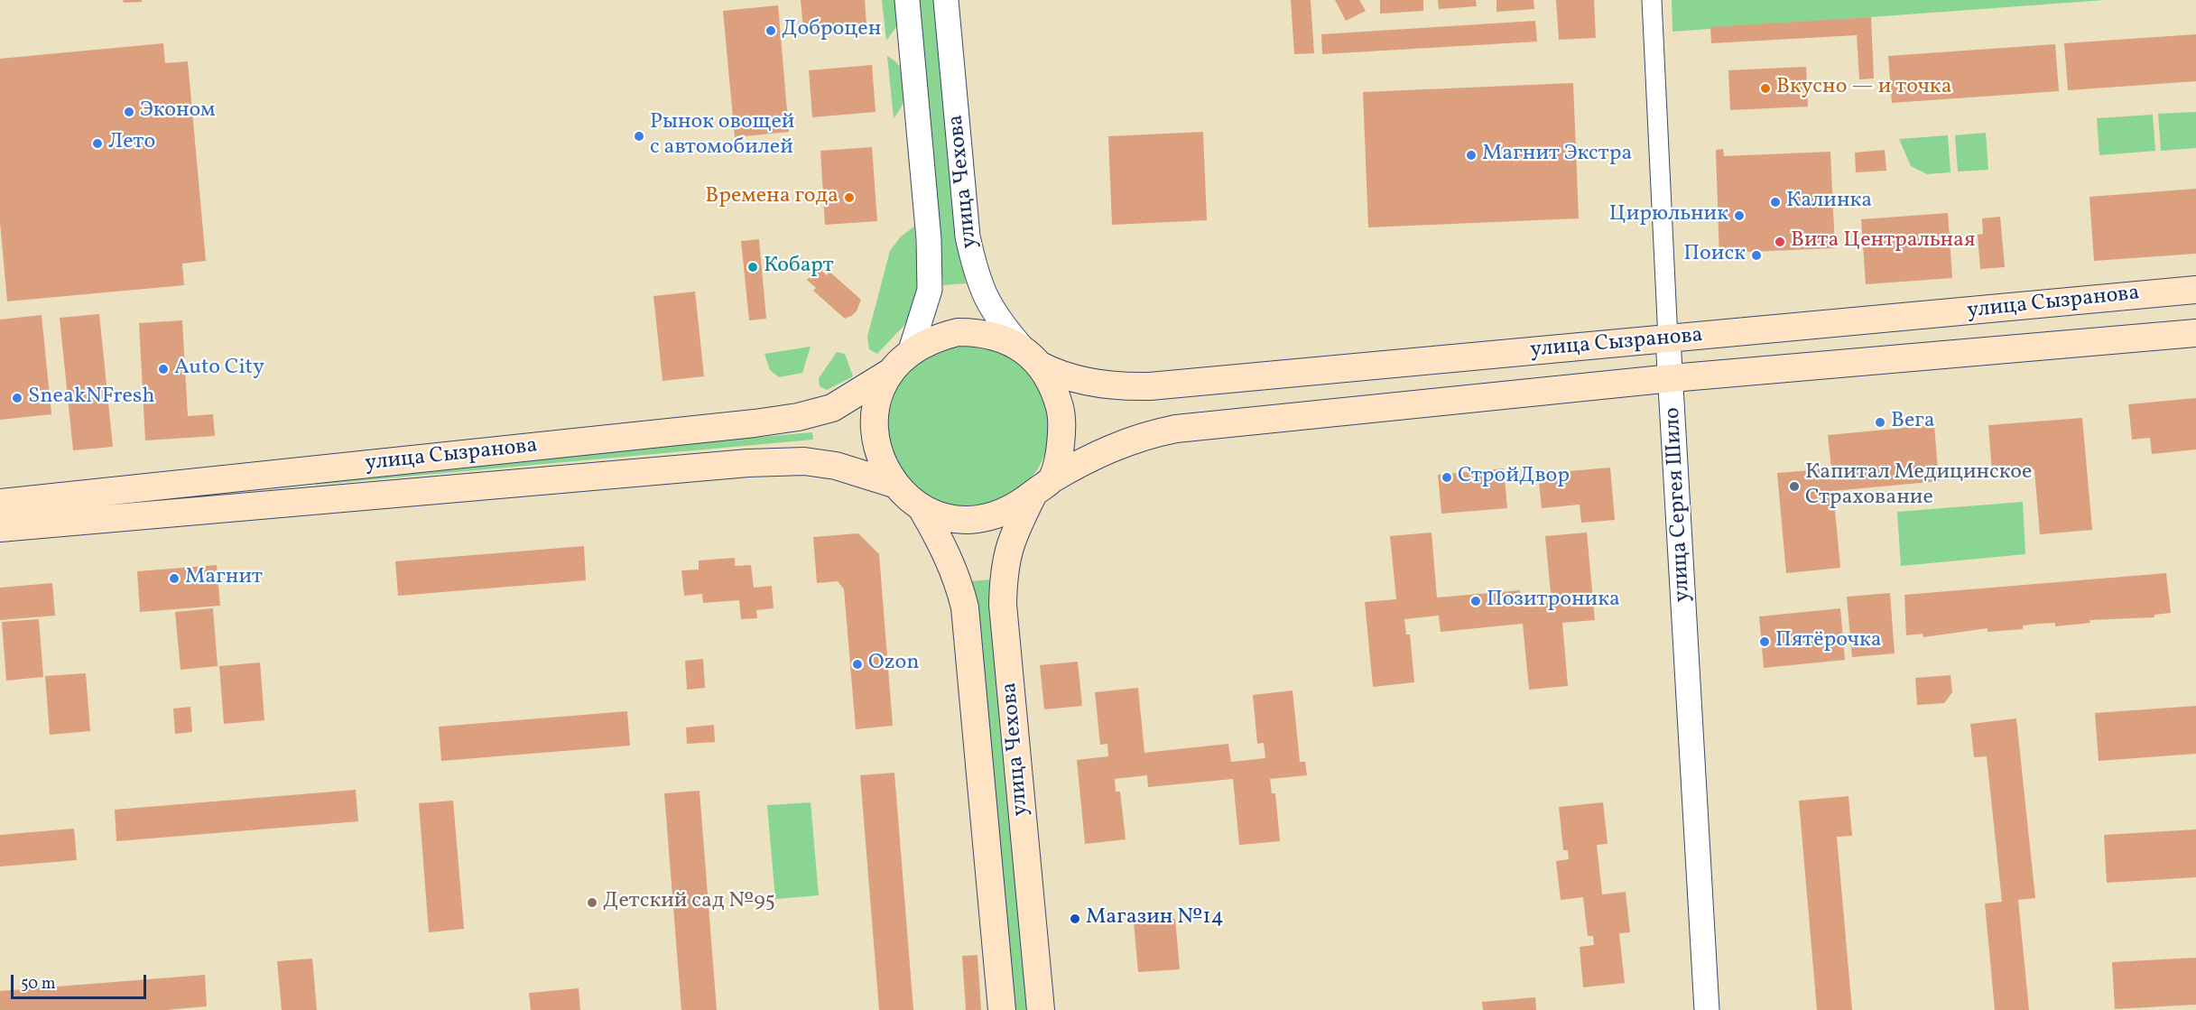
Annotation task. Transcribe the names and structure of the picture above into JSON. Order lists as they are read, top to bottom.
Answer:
{
  "streets": {
    "main road": ["улица Чехова", "улица Сызранова"],
    "street": ["улица Сергея Шило"]
  },
  "crossings": [
    ["улица Чехова", "улица Сызранова"],
    ["улица Сызранова", "улица Сергея Шило"]
  ],
  "places": [
    "Доброцен",
    "Вкусно — и точка",
    "Эконом",
    "Рынок овощей с автомобилей",
    "Лето",
    "Магнит Экстра",
    "Времена года",
    "Калинка",
    "Цирюльник",
    "Вита Центральная",
    "Поиск",
    "Кобарт",
    "Auto City",
    "SneakNFresh",
    "Вега",
    "СтройДвор",
    "Капитал Медицинское Страхование",
    "Магнит",
    "Позитроника",
    "Пятёрочка",
    "Ozon",
    "Детский сад №95",
    "Магазин №14"
  ],
  "scale_bar": "50 m"
}
